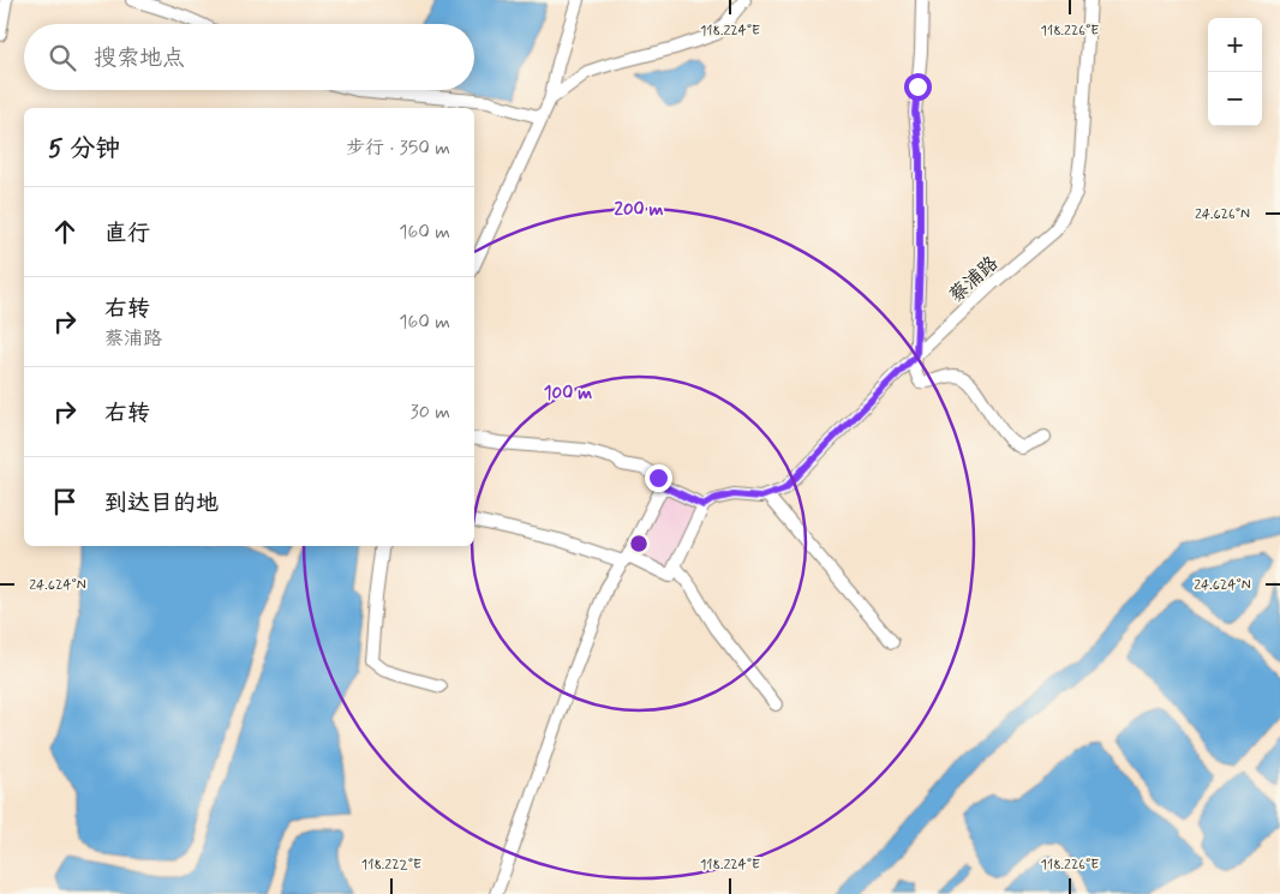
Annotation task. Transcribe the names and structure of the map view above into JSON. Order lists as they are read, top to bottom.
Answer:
{
  "streets": {
    "street": ["蔡浦路"]
  },
  "page": {
    "map_buttons": ["+", "−"],
    "search": "搜索地点",
    "heading": ["5 分钟", "步行 · 350 m"],
    "list": [
      ["直行", "160 m"],
      ["右转", "蔡浦路", "160 m"],
      ["右转", "30 m"],
      "到达目的地"
    ]
  },
  "coordinates": [
    "118.224°E",
    "118.226°E",
    "24.626°N",
    "24.624°N",
    "118.222°E"
  ],
  "rings": ["200 m", "100 m"]
}
